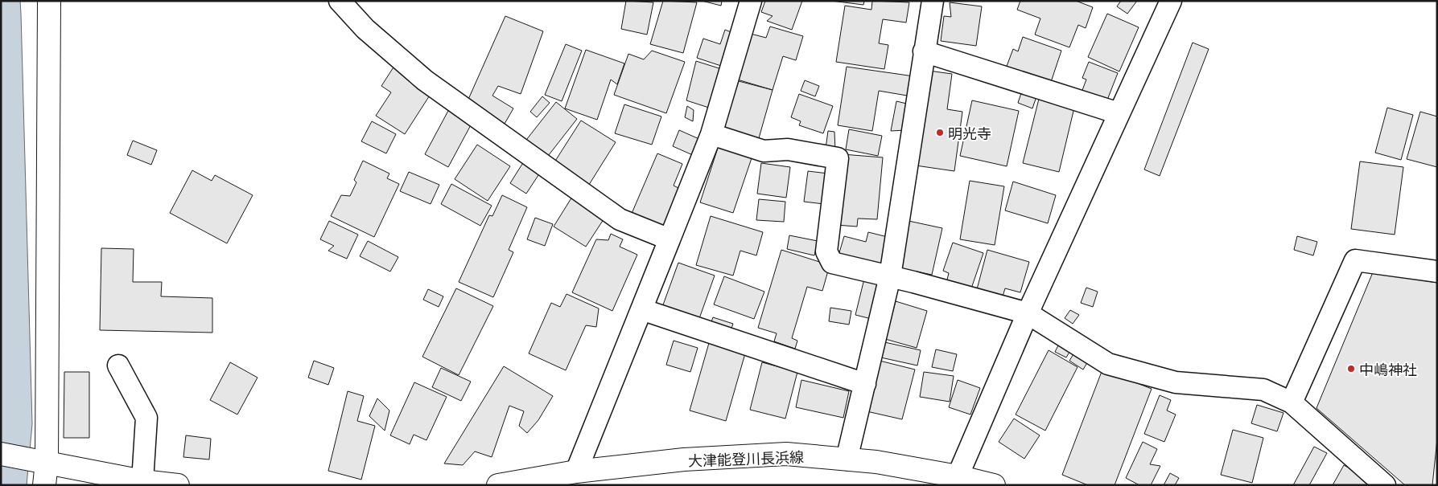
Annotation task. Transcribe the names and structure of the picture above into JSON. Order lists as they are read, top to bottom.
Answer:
{
  "streets": {
    "main road": ["大津能登川長浜線"]
  },
  "places": ["明光寺", "中嶋神社"]
}
